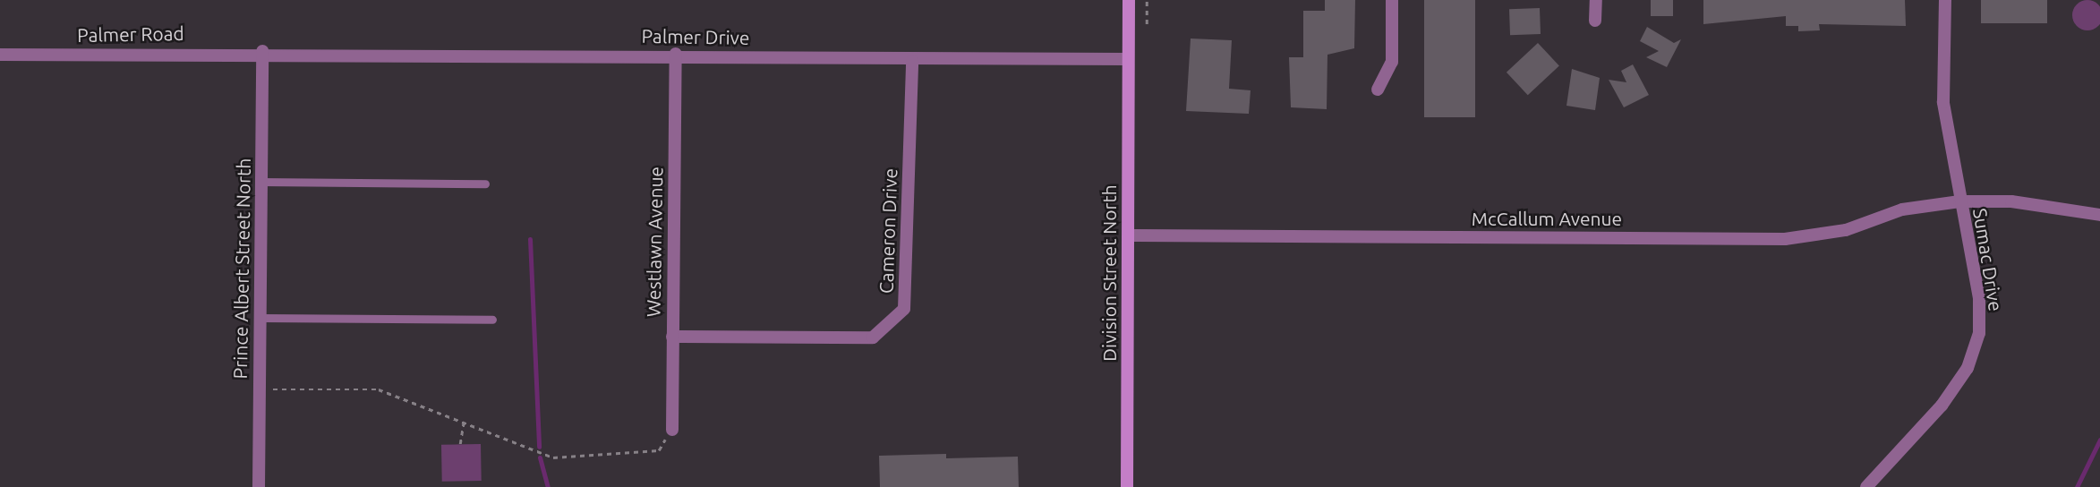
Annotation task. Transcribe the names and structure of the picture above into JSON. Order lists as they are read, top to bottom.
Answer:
{
  "streets": {
    "main road": ["Division Street North"],
    "street": [
      "Palmer Road",
      "Palmer Drive",
      "McCallum Avenue",
      "Cameron Drive",
      "Westlawn Avenue",
      "Sumac Drive",
      "Prince Albert Street North"
    ]
  },
  "crossings": [
    ["Palmer Road", "Palmer Drive"],
    ["Palmer Road", "Prince Albert Street North"],
    ["Palmer Drive", "Cameron Drive"],
    ["Palmer Drive", "Westlawn Avenue"],
    ["Palmer Drive", "Prince Albert Street North"],
    ["Palmer Drive", "Division Street North"],
    ["McCallum Avenue", "Sumac Drive"],
    ["McCallum Avenue", "Division Street North"],
    ["Cameron Drive", "Westlawn Avenue"]
  ]
}
